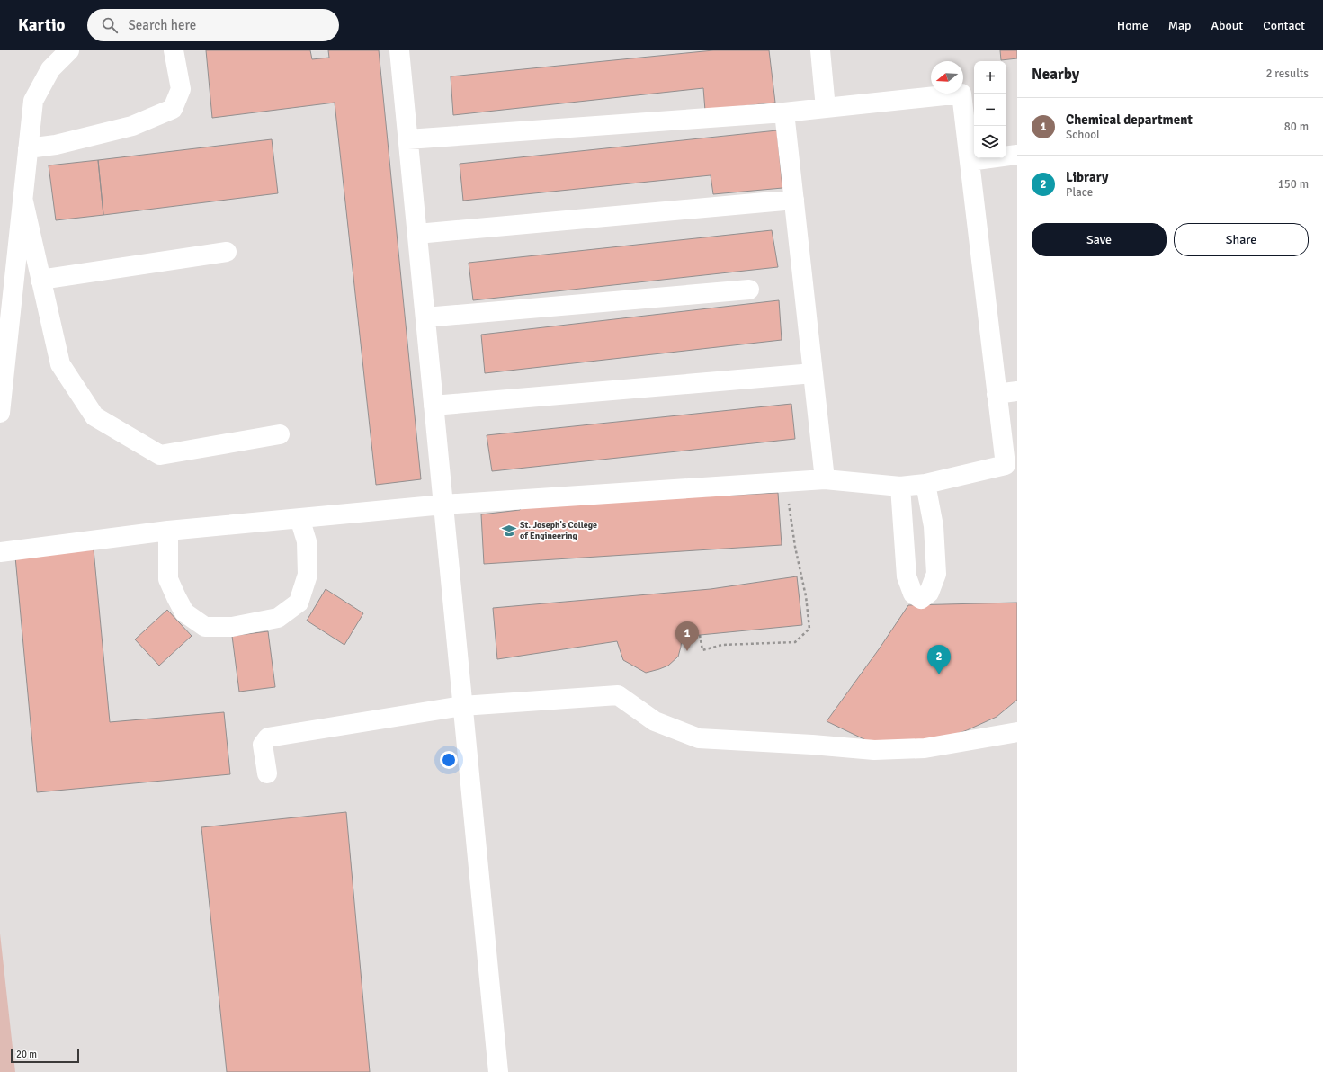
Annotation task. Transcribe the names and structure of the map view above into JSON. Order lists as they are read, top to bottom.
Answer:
{
  "places": {
    "school or university": ["St. Joseph's College of Engineering"]
  },
  "scale_bar": "20 m",
  "north": "left",
  "page": {
    "header": "Kartio",
    "search": "Search here",
    "nav": [
      "Home",
      "Map",
      "About",
      "Contact"
    ],
    "heading": ["Nearby", "2 results"],
    "map_buttons": ["+", "−"],
    "list": [
      {
        "mark": "1",
        "name": "Chemical department",
        "note": "School",
        "value": "80 m"
      },
      {
        "mark": "2",
        "name": "Library",
        "note": "Place",
        "value": "150 m"
      }
    ],
    "buttons": ["Save", "Share"],
    "pins": ["1", "2"],
    "scale": "20 m"
  }
}
